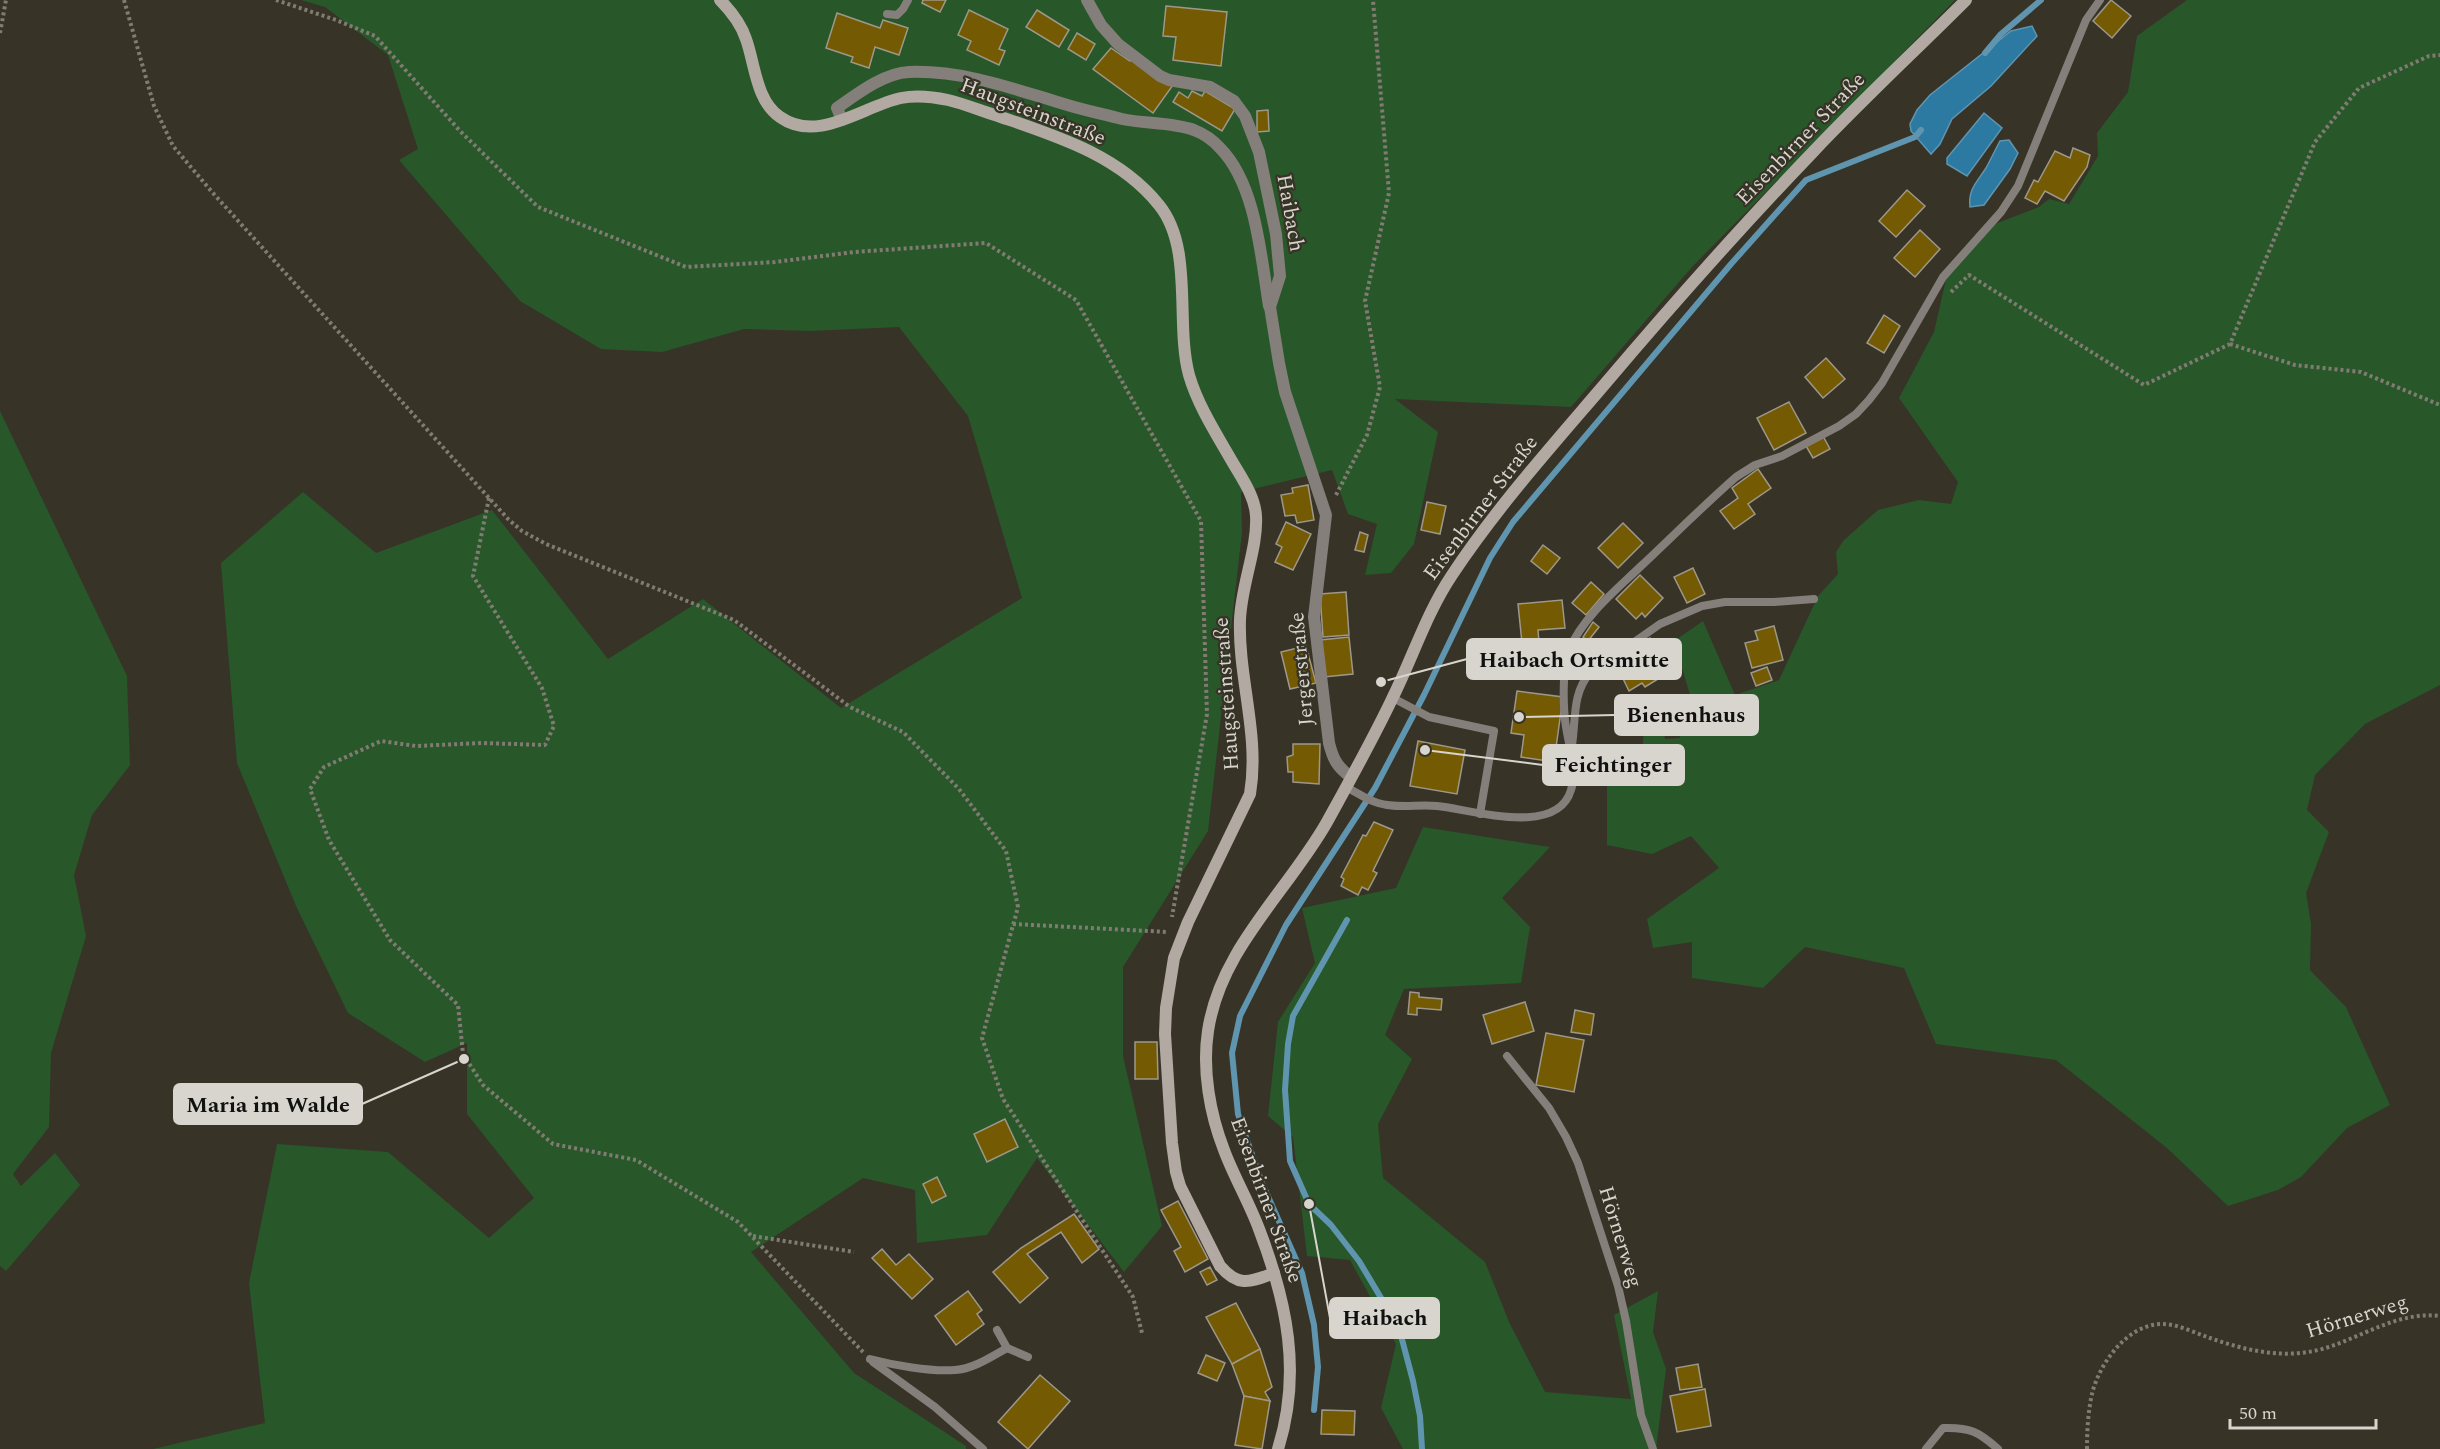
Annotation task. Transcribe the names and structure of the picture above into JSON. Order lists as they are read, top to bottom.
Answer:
{
  "streets": {
    "main road": ["Haugsteinstraße", "Eisenbirner Straße"],
    "street": ["Haibach", "Jergerstraße"],
    "lane": ["Hörnerweg"]
  },
  "crossings": [
    ["Haugsteinstraße", "Eisenbirner Straße"],
    ["Eisenbirner Straße", "Jergerstraße"],
    ["Haibach", "Jergerstraße"]
  ],
  "places": [
    "Haibach Ortsmitte",
    "Bienenhaus",
    "Feichtinger",
    "Maria im Walde",
    "Haibach"
  ],
  "scale_bar": "50 m"
}
